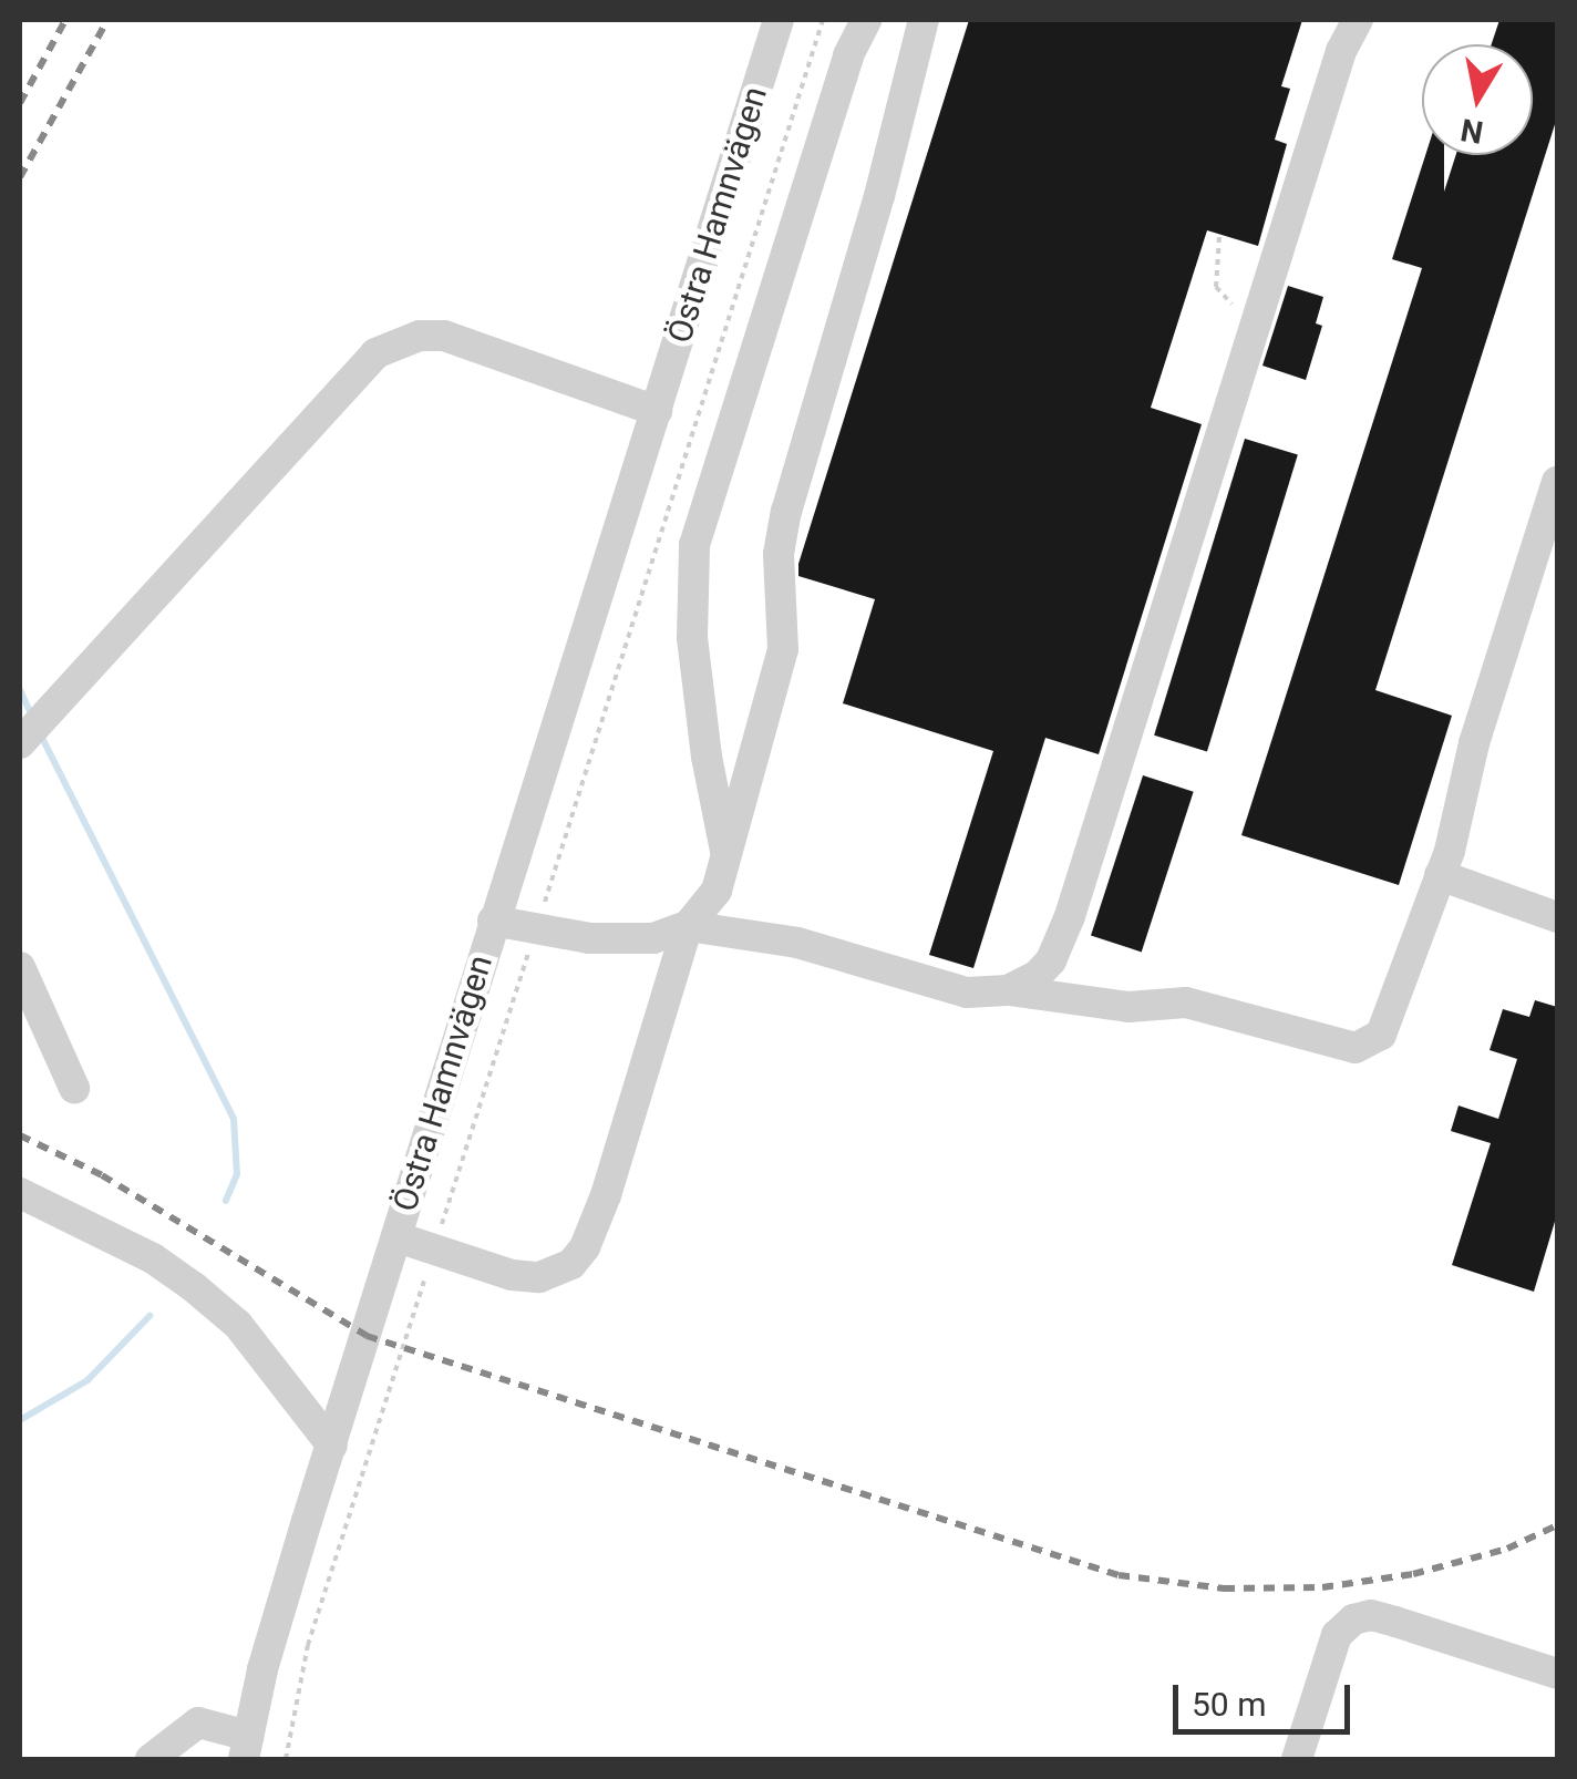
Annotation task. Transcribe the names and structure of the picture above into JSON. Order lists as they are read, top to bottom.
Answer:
{
  "streets": {
    "street": ["Östra Hamnvägen"]
  },
  "scale_bar": "50 m",
  "north": "bottom"
}
